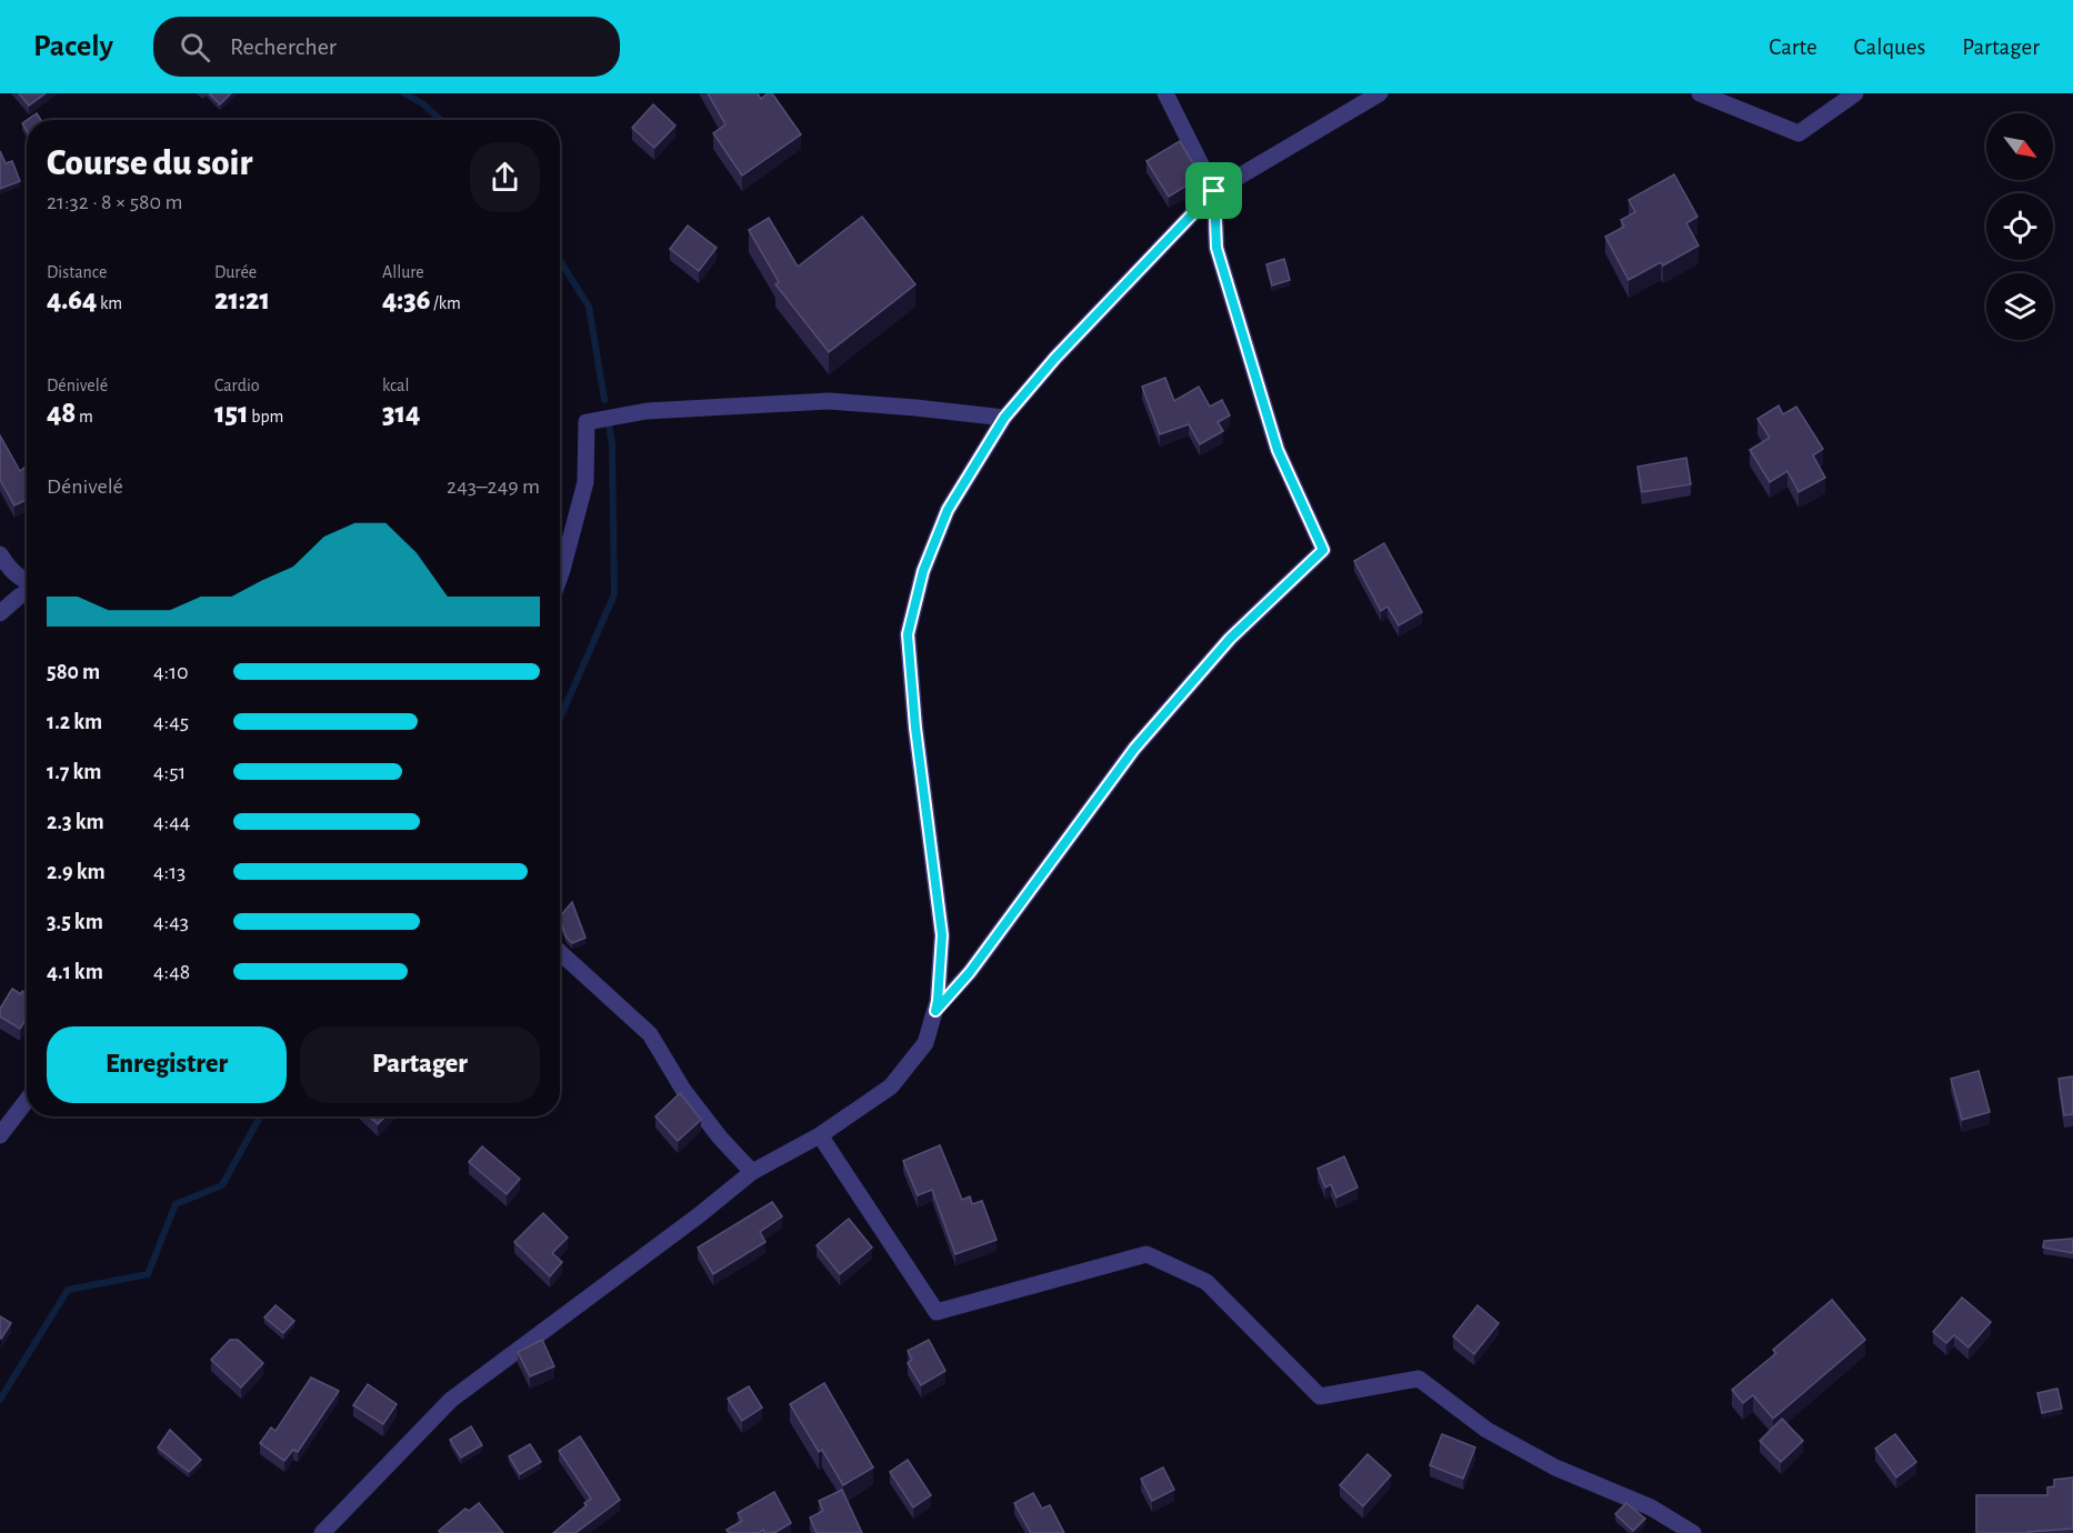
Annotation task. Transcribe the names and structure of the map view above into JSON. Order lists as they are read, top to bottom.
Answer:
{
  "north": "bottom right",
  "page": {
    "header": "Pacely",
    "search": "Rechercher",
    "nav": ["Carte", "Calques", "Partager"],
    "heading": ["Course du soir", "21:32 · 8 × 580 m"],
    "stats": [
      ["Distance", "4.64 km"],
      ["Durée", "21:21"],
      ["Allure", "4:36 /km"],
      ["Dénivelé", "48 m"],
      ["Cardio", "151 bpm"],
      ["kcal", "314"]
    ],
    "chart": ["Dénivelé", "243–249 m"],
    "list": [
      {
        "name": "580 m",
        "note": "4:10"
      },
      {
        "name": "1.2 km",
        "note": "4:45"
      },
      {
        "name": "1.7 km",
        "note": "4:51"
      },
      {
        "name": "2.3 km",
        "note": "4:44"
      },
      {
        "name": "2.9 km",
        "note": "4:13"
      },
      {
        "name": "3.5 km",
        "note": "4:43"
      },
      {
        "name": "4.1 km",
        "note": "4:48"
      }
    ],
    "buttons": ["Enregistrer", "Partager"]
  }
}
